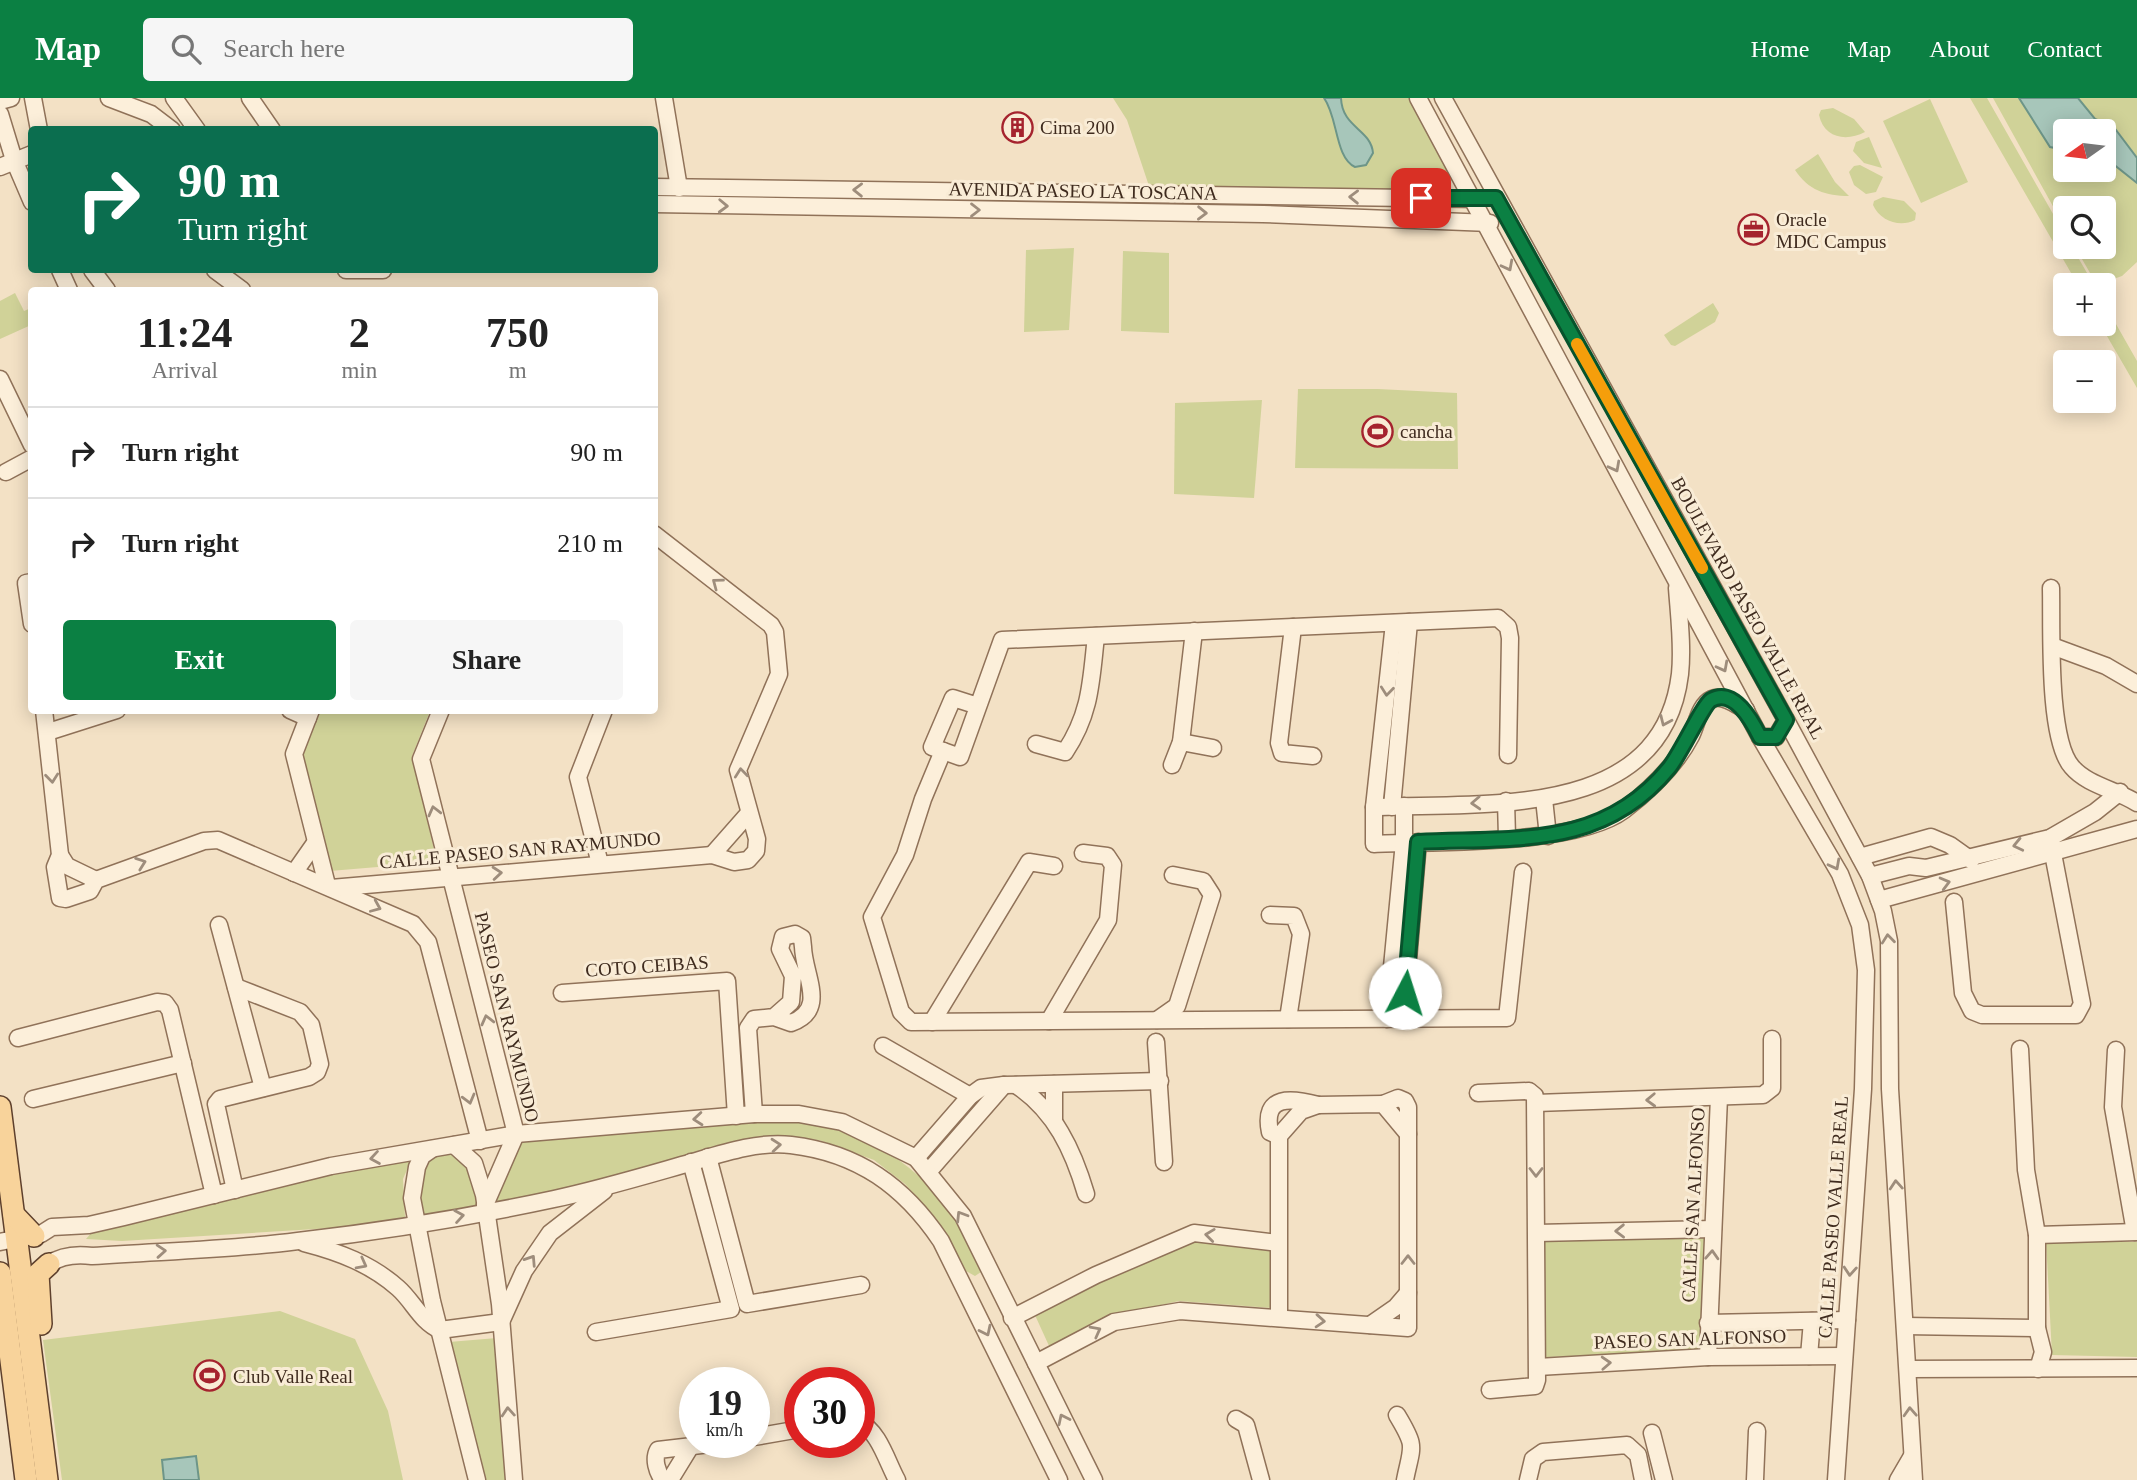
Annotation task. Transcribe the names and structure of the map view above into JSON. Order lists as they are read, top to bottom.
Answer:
{
  "streets": {
    "street": [
      "AVENIDA PASEO LA TOSCANA",
      "BOULEVARD PASEO VALLE REAL",
      "CALLE PASEO SAN RAYMUNDO",
      "COTO CEIBAS",
      "PASEO SAN RAYMUNDO",
      "CALLE SAN ALFONSO",
      "CALLE PASEO VALLE REAL",
      "PASEO SAN ALFONSO"
    ]
  },
  "crossings": [
    ["AVENIDA PASEO LA TOSCANA", "BOULEVARD PASEO VALLE REAL"],
    ["CALLE PASEO SAN RAYMUNDO", "PASEO SAN RAYMUNDO"],
    ["CALLE SAN ALFONSO", "PASEO SAN ALFONSO"],
    ["CALLE PASEO VALLE REAL", "PASEO SAN ALFONSO"]
  ],
  "places": {
    "building": ["Cima 200"],
    "office": ["Oracle MDC Campus"],
    "sports": ["cancha", "Club Valle Real"]
  },
  "north": "left",
  "page": {
    "header": "Map",
    "search": "Search here",
    "nav": [
      "Home",
      "Map",
      "About",
      "Contact"
    ],
    "map_buttons": ["+", "−"],
    "turn": ["90 m", "Turn right"],
    "eta": [
      "11:24",
      "Arrival",
      "2",
      "min",
      "750",
      "m"
    ],
    "list": [
      {
        "name": "Turn right",
        "value": "90 m"
      },
      {
        "name": "Turn right",
        "value": "210 m"
      }
    ],
    "buttons": ["Exit", "Share"],
    "speed": "19 km/h",
    "limit": "30"
  }
}
